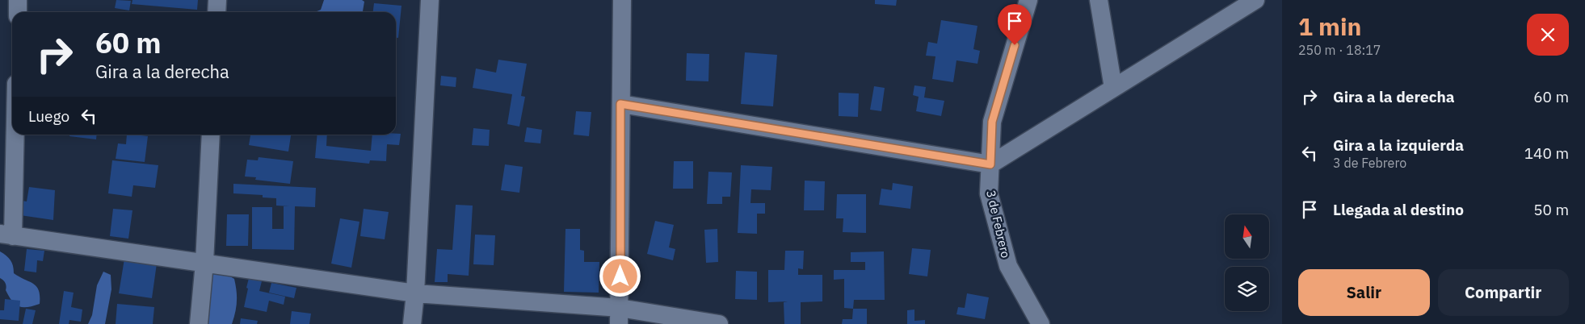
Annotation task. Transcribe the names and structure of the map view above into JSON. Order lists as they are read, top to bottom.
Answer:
{
  "streets": {
    "street": ["3 de Febrero"]
  },
  "north": "top",
  "page": {
    "heading": ["1 min", "250 m · 18:17"],
    "turn": ["60 m", "Gira a la derecha"],
    "list": [
      {
        "name": "Gira a la derecha",
        "value": "60 m"
      },
      {
        "name": "Gira a la izquierda",
        "note": "3 de Febrero",
        "value": "140 m"
      },
      {
        "name": "Llegada al destino",
        "value": "50 m"
      }
    ],
    "then": "Luego",
    "buttons": ["Salir", "Compartir"]
  }
}
